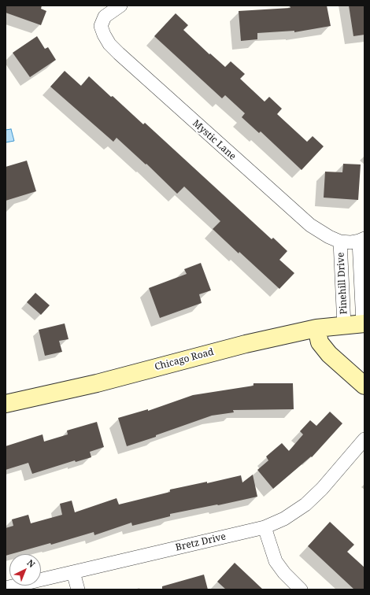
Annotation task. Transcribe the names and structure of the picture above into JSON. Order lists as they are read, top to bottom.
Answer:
{
  "streets": {
    "street": [
      "Mystic Lane",
      "Pinehill Drive",
      "Chicago Road",
      "Bretz Drive"
    ]
  },
  "crossings": [
    ["Mystic Lane", "Pinehill Drive"],
    ["Pinehill Drive", "Chicago Road"]
  ],
  "north": "top right"
}
